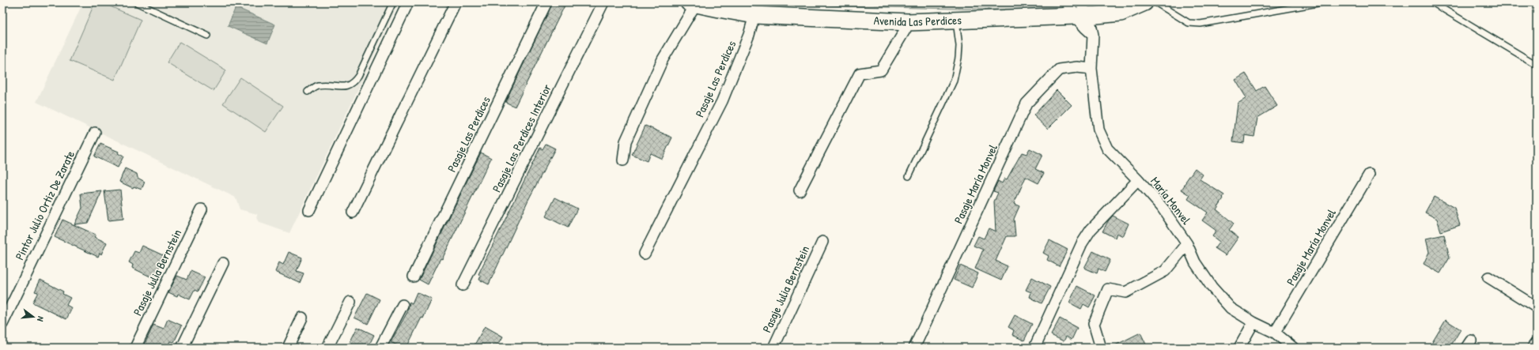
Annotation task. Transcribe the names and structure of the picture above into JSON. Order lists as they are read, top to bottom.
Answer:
{
  "streets": {
    "main road": ["Avenida Las Perdices"],
    "street": [
      "Pasaje Las Perdices",
      "Pasaje Las Perdices Interior",
      "Pasaje María Monvel",
      "María Monvel",
      "Pintor Julio Ortiz De Zarate",
      "Pasaje Julia Bernstein"
    ]
  },
  "crossings": [
    ["Avenida Las Perdices", "Pasaje Las Perdices"],
    ["Avenida Las Perdices", "María Monvel"],
    ["Pasaje María Monvel", "María Monvel"]
  ],
  "north": "right"
}
